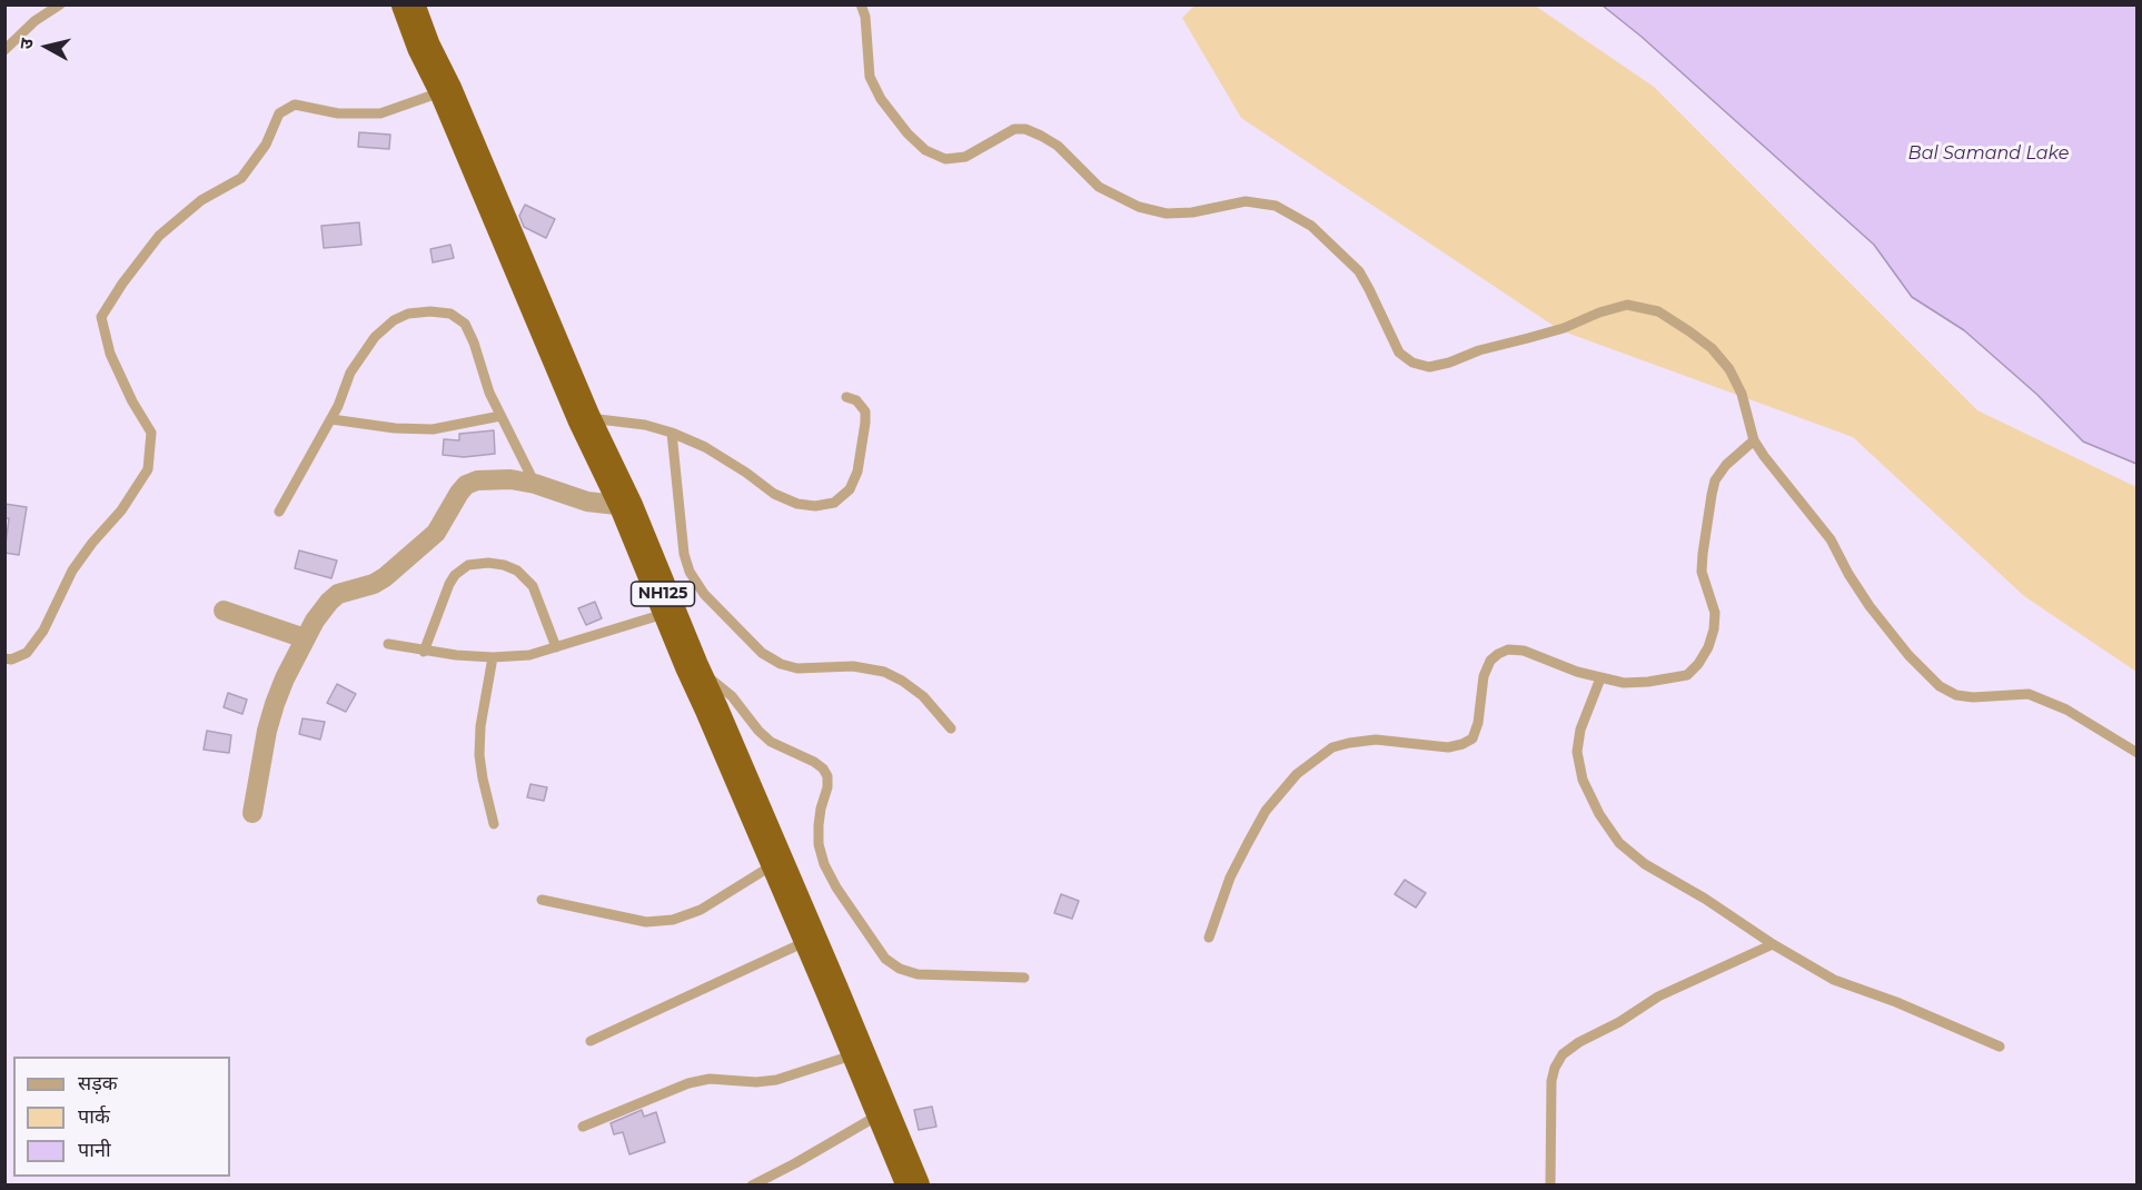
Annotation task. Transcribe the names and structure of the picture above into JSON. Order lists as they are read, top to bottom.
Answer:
{
  "streets": {
    "highway": ["NH125"]
  },
  "water": ["Bal Samand Lake"],
  "legend": ["सड़क", "पार्क", "पानी"],
  "north": "left"
}
